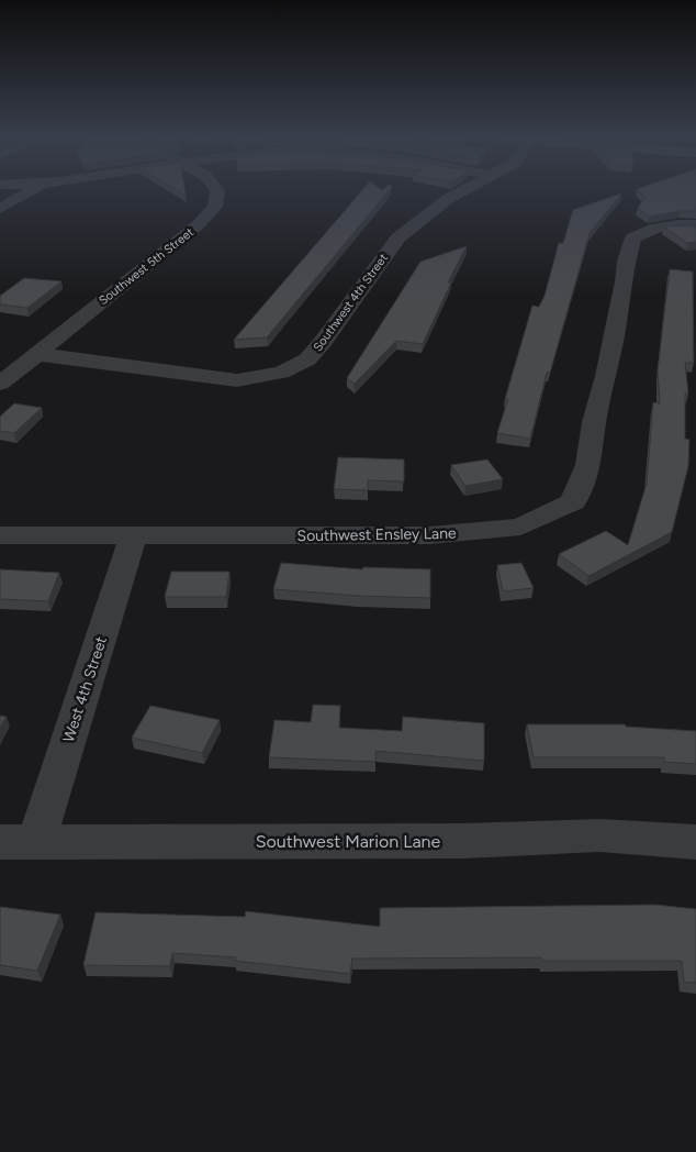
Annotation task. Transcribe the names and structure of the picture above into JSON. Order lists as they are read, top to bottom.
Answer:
{
  "streets": {
    "street": [
      "Southwest 5th Street",
      "Southwest 4th Street",
      "Southwest Ensley Lane",
      "West 4th Street",
      "Southwest Marion Lane"
    ]
  },
  "crossings": [
    ["Southwest 5th Street", "Southwest 4th Street"],
    ["Southwest Ensley Lane", "West 4th Street"],
    ["West 4th Street", "Southwest Marion Lane"]
  ]
}
